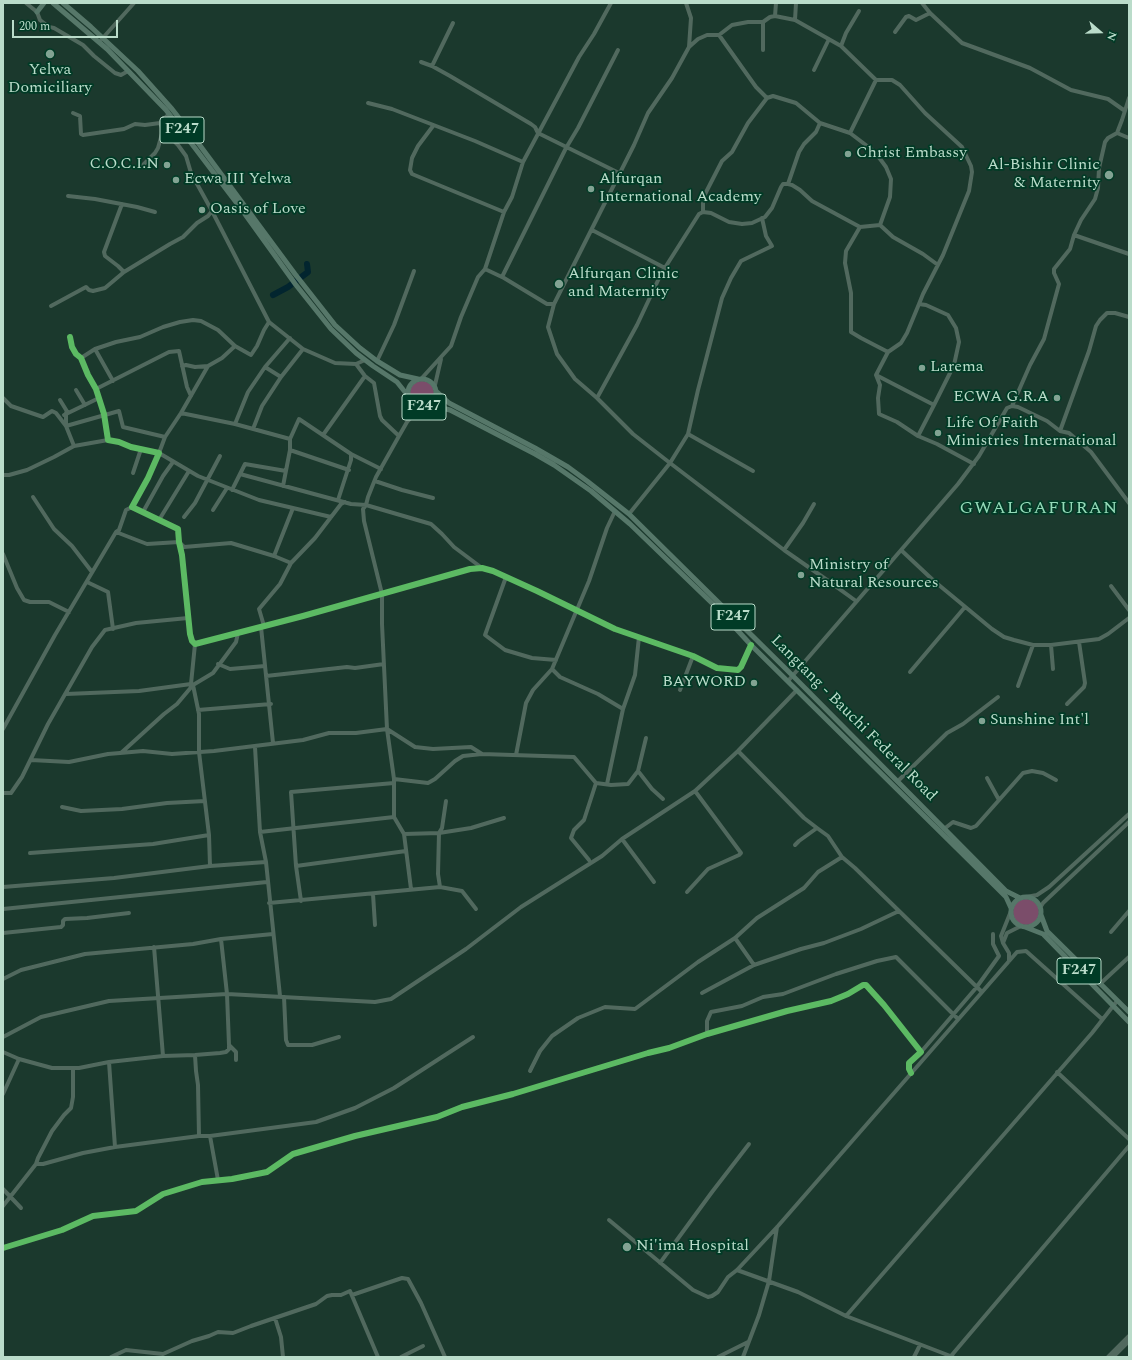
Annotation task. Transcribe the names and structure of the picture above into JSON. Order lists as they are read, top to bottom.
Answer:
{
  "streets": {
    "main road": ["F247", "Langtang - Bauchi Federal Road"]
  },
  "crossings": [
    ["F247", "Langtang - Bauchi Federal Road"]
  ],
  "districts": ["GWALGAFURAN"],
  "places": [
    "Yelwa Domiciliary",
    "Christ Embassy",
    "C.O.C.I.N",
    "Al-Bishir Clinic & Maternity",
    "Ecwa III Yelwa",
    "Alfurqan International Academy",
    "Oasis of Love",
    "Alfurqan Clinic and Maternity",
    "Larema",
    "ECWA G.R.A",
    "Life Of Faith Ministries International",
    "Ministry of Natural Resources",
    "BAYWORD",
    "Sunshine Int'l",
    "Ni'ima Hospital"
  ],
  "scale_bar": "200 m",
  "north": "right"
}
